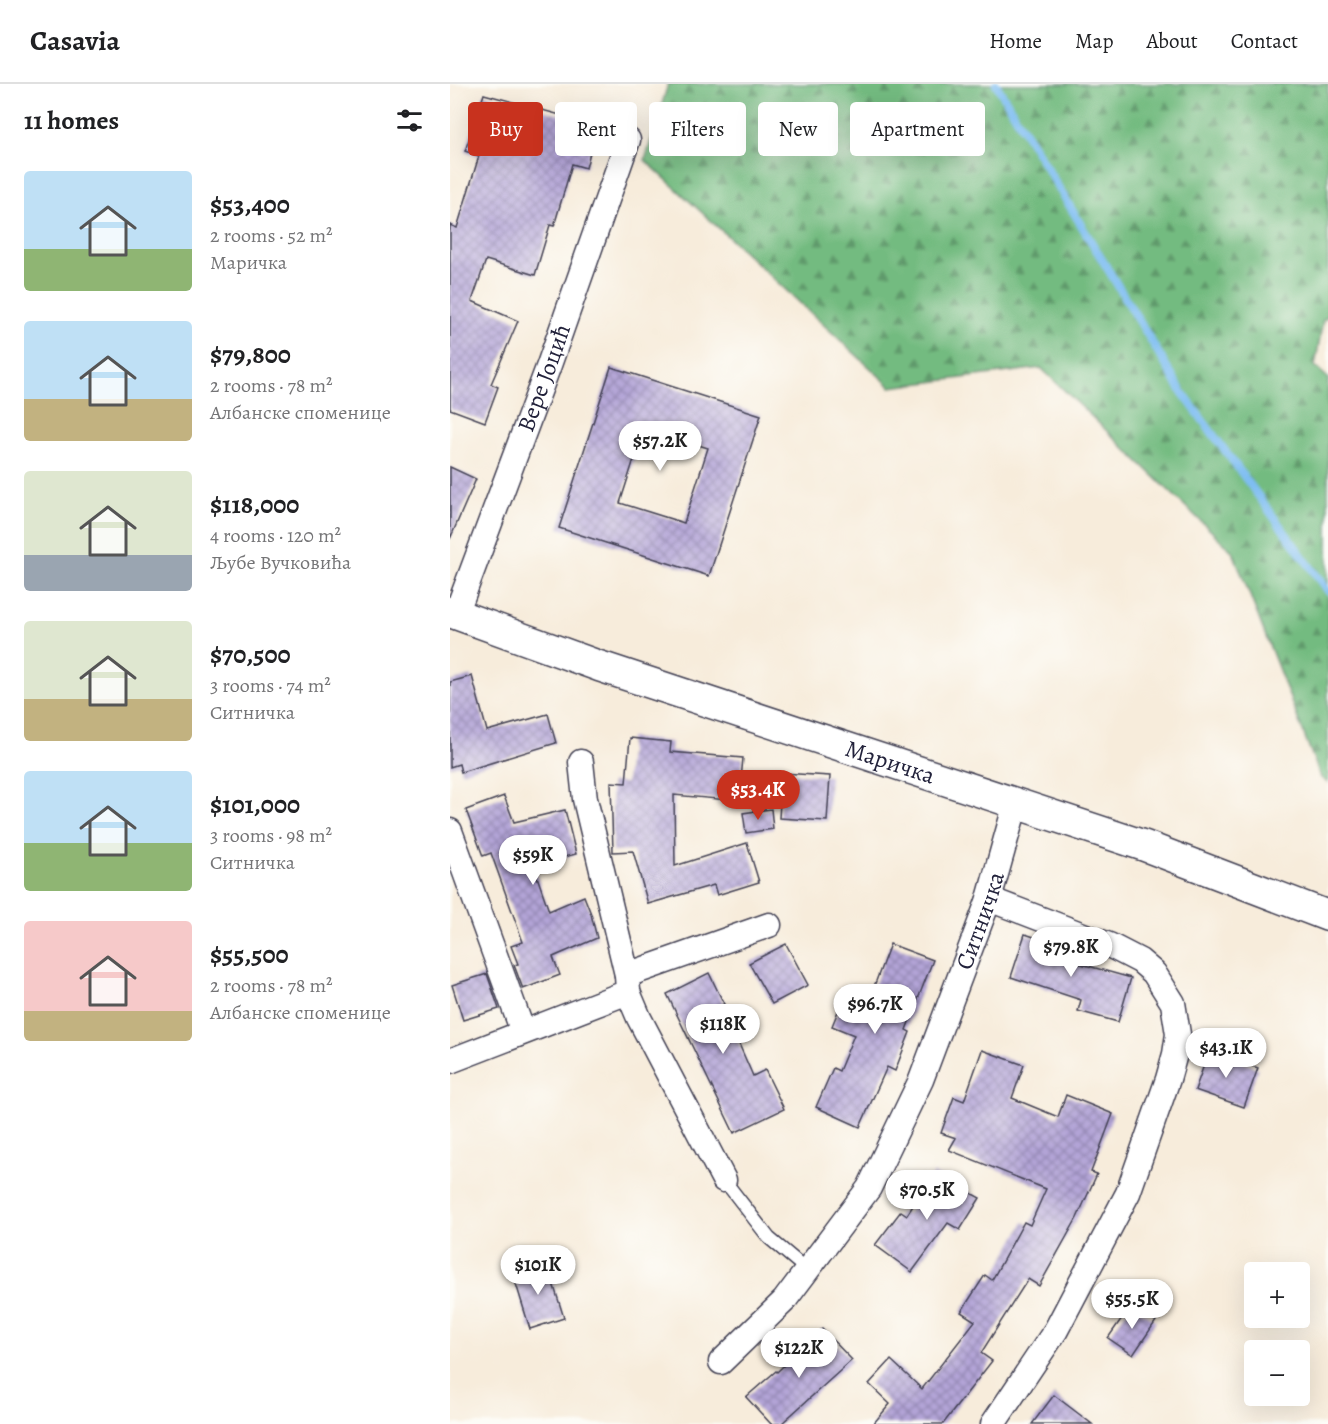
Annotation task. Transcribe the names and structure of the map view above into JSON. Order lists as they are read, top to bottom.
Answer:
{
  "streets": {
    "street": ["Вере Јоцић", "Маричка", "Ситничка"]
  },
  "crossings": [
    ["Вере Јоцић", "Маричка"],
    ["Маричка", "Ситничка"]
  ],
  "page": {
    "header": "Casavia",
    "nav": [
      "Home",
      "Map",
      "About",
      "Contact"
    ],
    "heading": "11 homes",
    "chip": [
      "Buy",
      "Rent",
      "Filters",
      "New",
      "Apartment"
    ],
    "list": [
      {
        "name": "$53,400",
        "note": "2 rooms · 52 m² · Маричка"
      },
      {
        "name": "$79,800",
        "note": "2 rooms · 78 m² · Албанске споменице"
      },
      {
        "name": "$118,000",
        "note": "4 rooms · 120 m² · Љубе Вучковића"
      },
      {
        "name": "$70,500",
        "note": "3 rooms · 74 m² · Ситничка"
      },
      {
        "name": "$101,000",
        "note": "3 rooms · 98 m² · Ситничка"
      },
      {
        "name": "$55,500",
        "note": "2 rooms · 78 m² · Албанске споменице"
      }
    ],
    "price": [
      "$57.2K",
      "$53.4K",
      "$59K",
      "$79.8K",
      "$96.7K",
      "$118K",
      "$43.1K",
      "$70.5K",
      "$101K",
      "$55.5K",
      "$122K"
    ],
    "map_buttons": ["+", "−"]
  }
}
